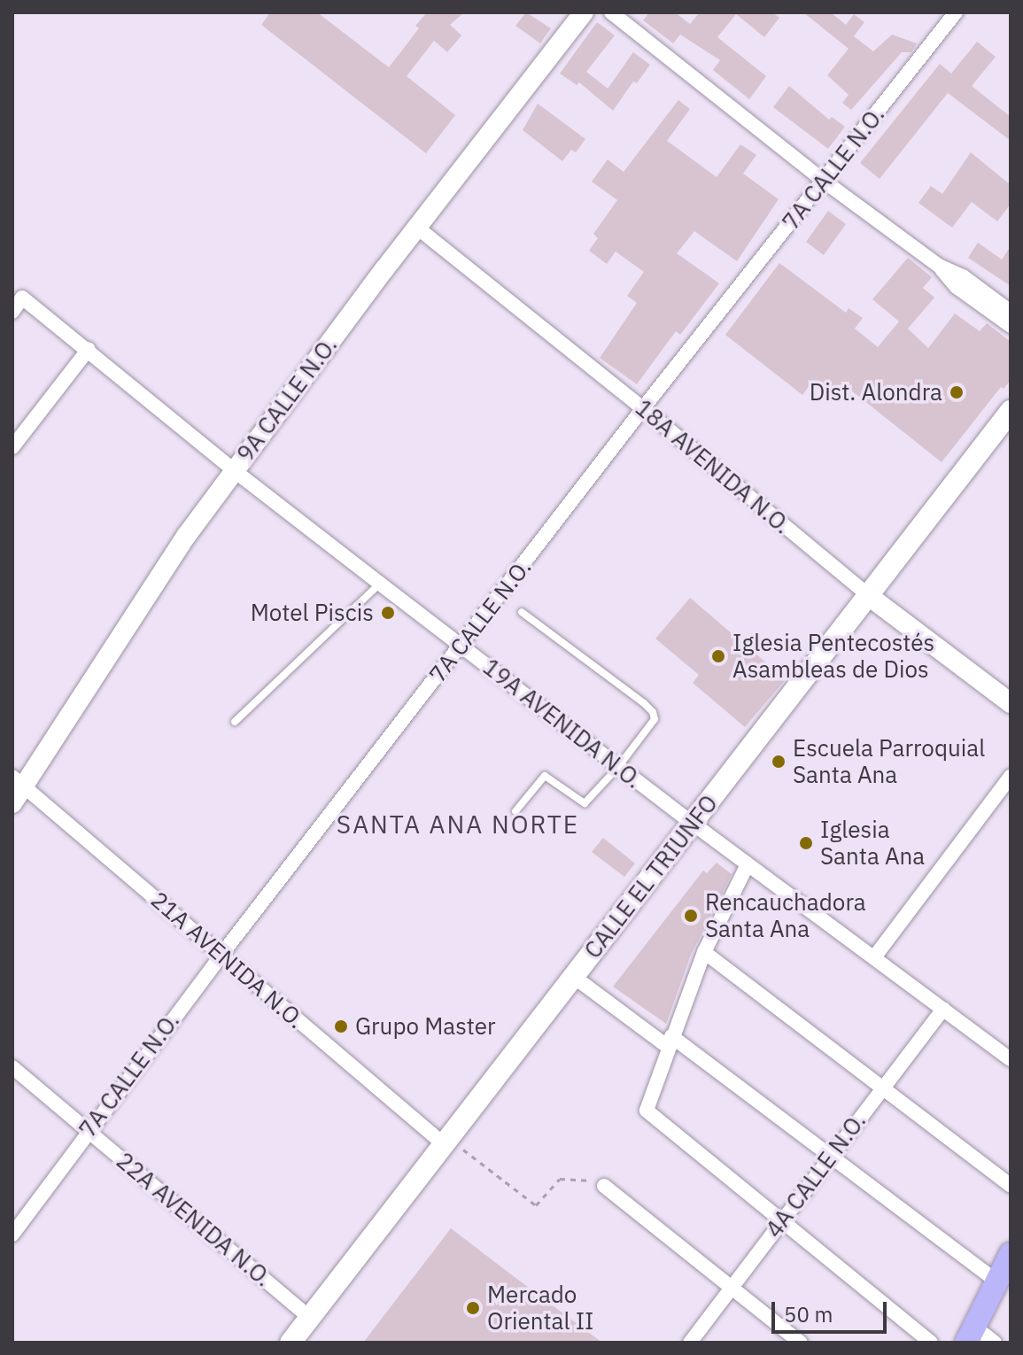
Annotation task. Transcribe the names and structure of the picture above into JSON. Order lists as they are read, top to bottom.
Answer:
{
  "streets": {
    "main road": ["CALLE EL TRIUNFO"],
    "street": [
      "7A CALLE N.O.",
      "9A CALLE N.O.",
      "18A AVENIDA N.O.",
      "19A AVENIDA N.O.",
      "21A AVENIDA N.O.",
      "4A CALLE N.O.",
      "22A AVENIDA N.O."
    ]
  },
  "crossings": [
    ["7A CALLE N.O.", "18A AVENIDA N.O."],
    ["7A CALLE N.O.", "19A AVENIDA N.O."],
    ["7A CALLE N.O.", "21A AVENIDA N.O."],
    ["7A CALLE N.O.", "22A AVENIDA N.O."],
    ["9A CALLE N.O.", "18A AVENIDA N.O."],
    ["9A CALLE N.O.", "19A AVENIDA N.O."],
    ["9A CALLE N.O.", "21A AVENIDA N.O."],
    ["18A AVENIDA N.O.", "CALLE EL TRIUNFO"],
    ["19A AVENIDA N.O.", "CALLE EL TRIUNFO"],
    ["19A AVENIDA N.O.", "4A CALLE N.O."],
    ["CALLE EL TRIUNFO", "21A AVENIDA N.O."],
    ["CALLE EL TRIUNFO", "22A AVENIDA N.O."]
  ],
  "districts": ["SANTA ANA NORTE"],
  "places": [
    "Dist. Alondra",
    "Motel Piscis",
    "Iglesia Pentecostés Asambleas de Dios",
    "Escuela Parroquial Santa Ana",
    "Iglesia Santa Ana",
    "Rencauchadora Santa Ana",
    "Grupo Master",
    "Mercado Oriental II"
  ],
  "scale_bar": "50 m"
}
